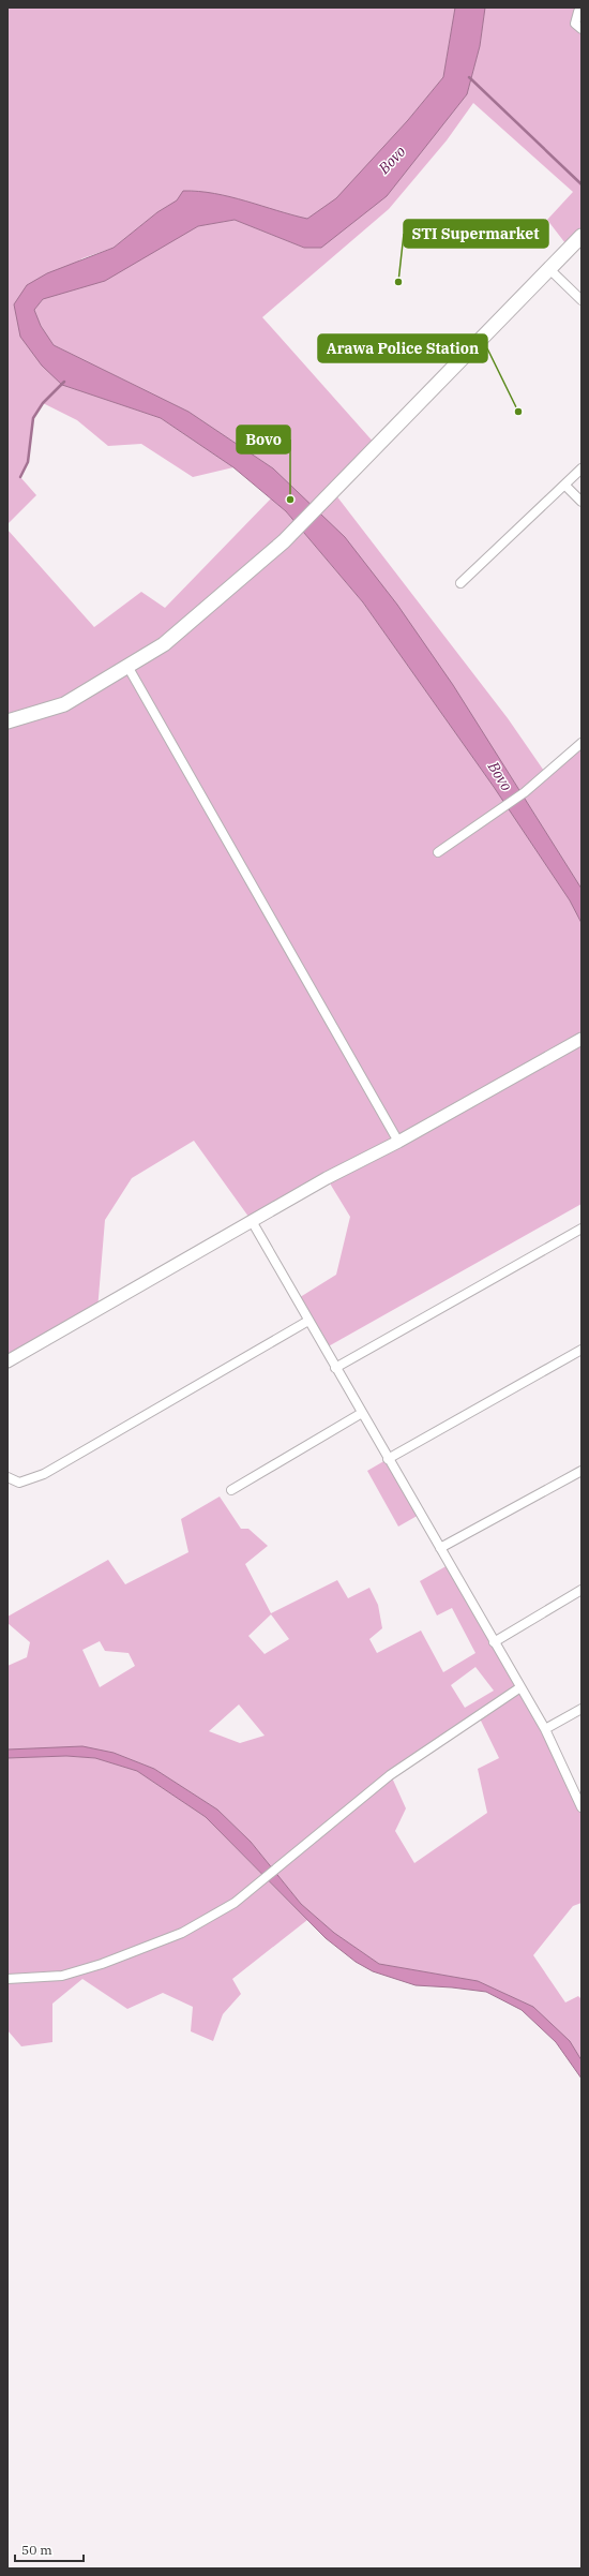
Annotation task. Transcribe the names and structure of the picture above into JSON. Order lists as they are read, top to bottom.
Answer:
{
  "water": ["Bovo"],
  "places": ["STI Supermarket", "Arawa Police Station", "Bovo"],
  "scale_bar": "50 m"
}
